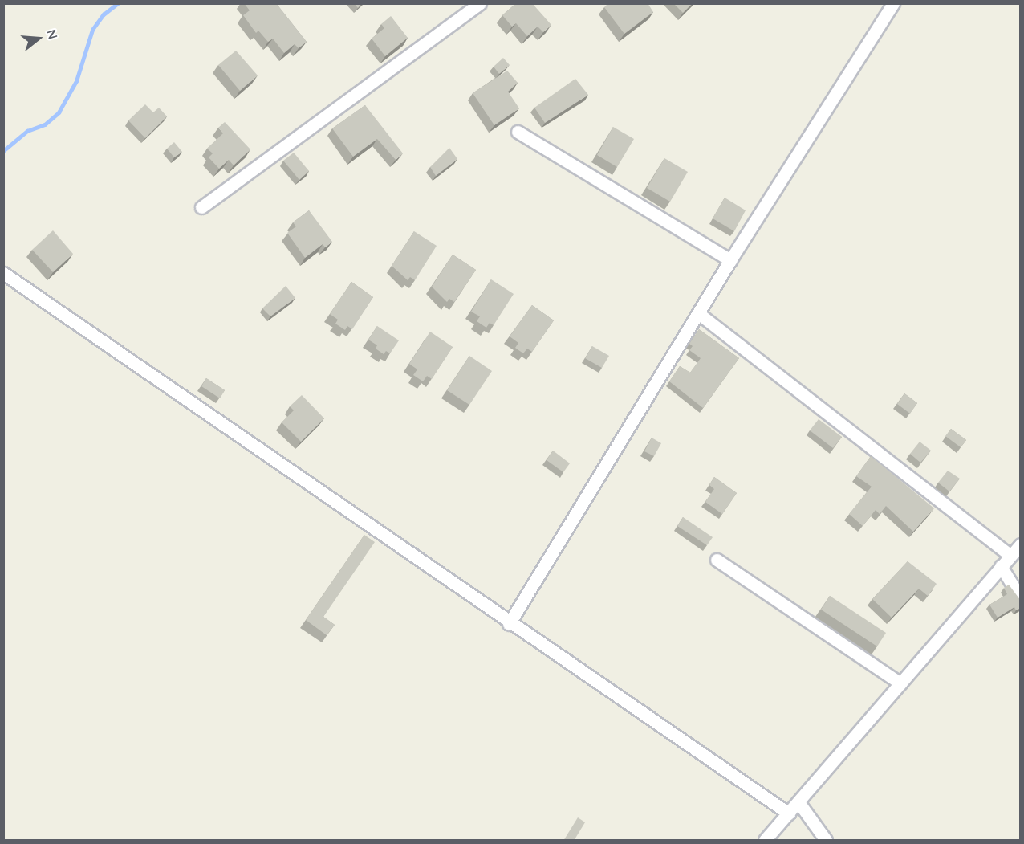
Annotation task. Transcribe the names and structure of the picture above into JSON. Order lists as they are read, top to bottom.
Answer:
{
  "north": "right"
}
